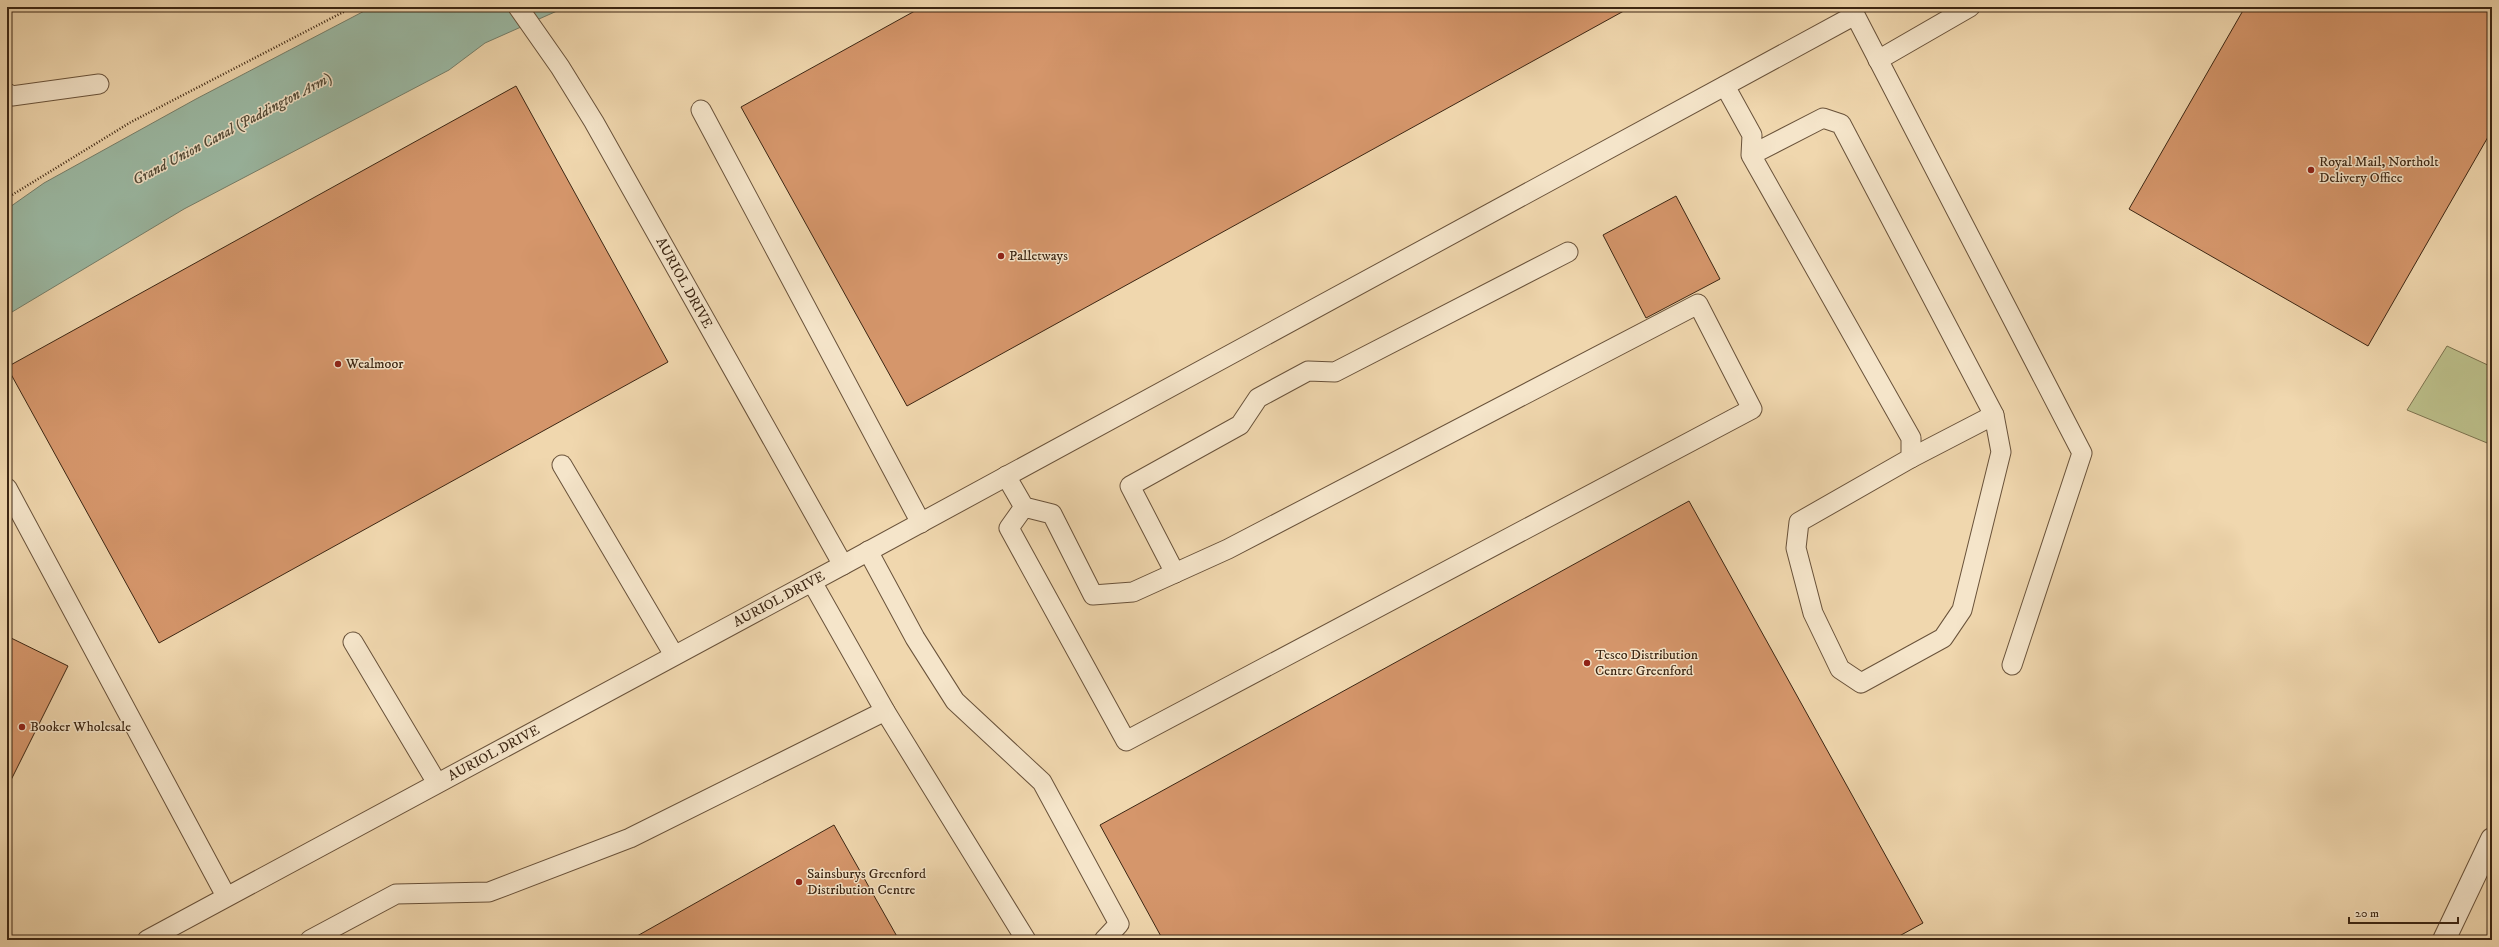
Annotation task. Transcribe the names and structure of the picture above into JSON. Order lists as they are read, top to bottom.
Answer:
{
  "streets": {
    "lane": ["AURIOL DRIVE"]
  },
  "water": ["Grand Union Canal (Paddington Arm)"],
  "places": [
    "Royal Mail, Northolt Delivery Office",
    "Palletways",
    "Wealmoor",
    "Tesco Distribution Centre Greenford",
    "Booker Wholesale",
    "Sainsburys Greenford Distribution Centre"
  ],
  "scale_bar": "20 m"
}
